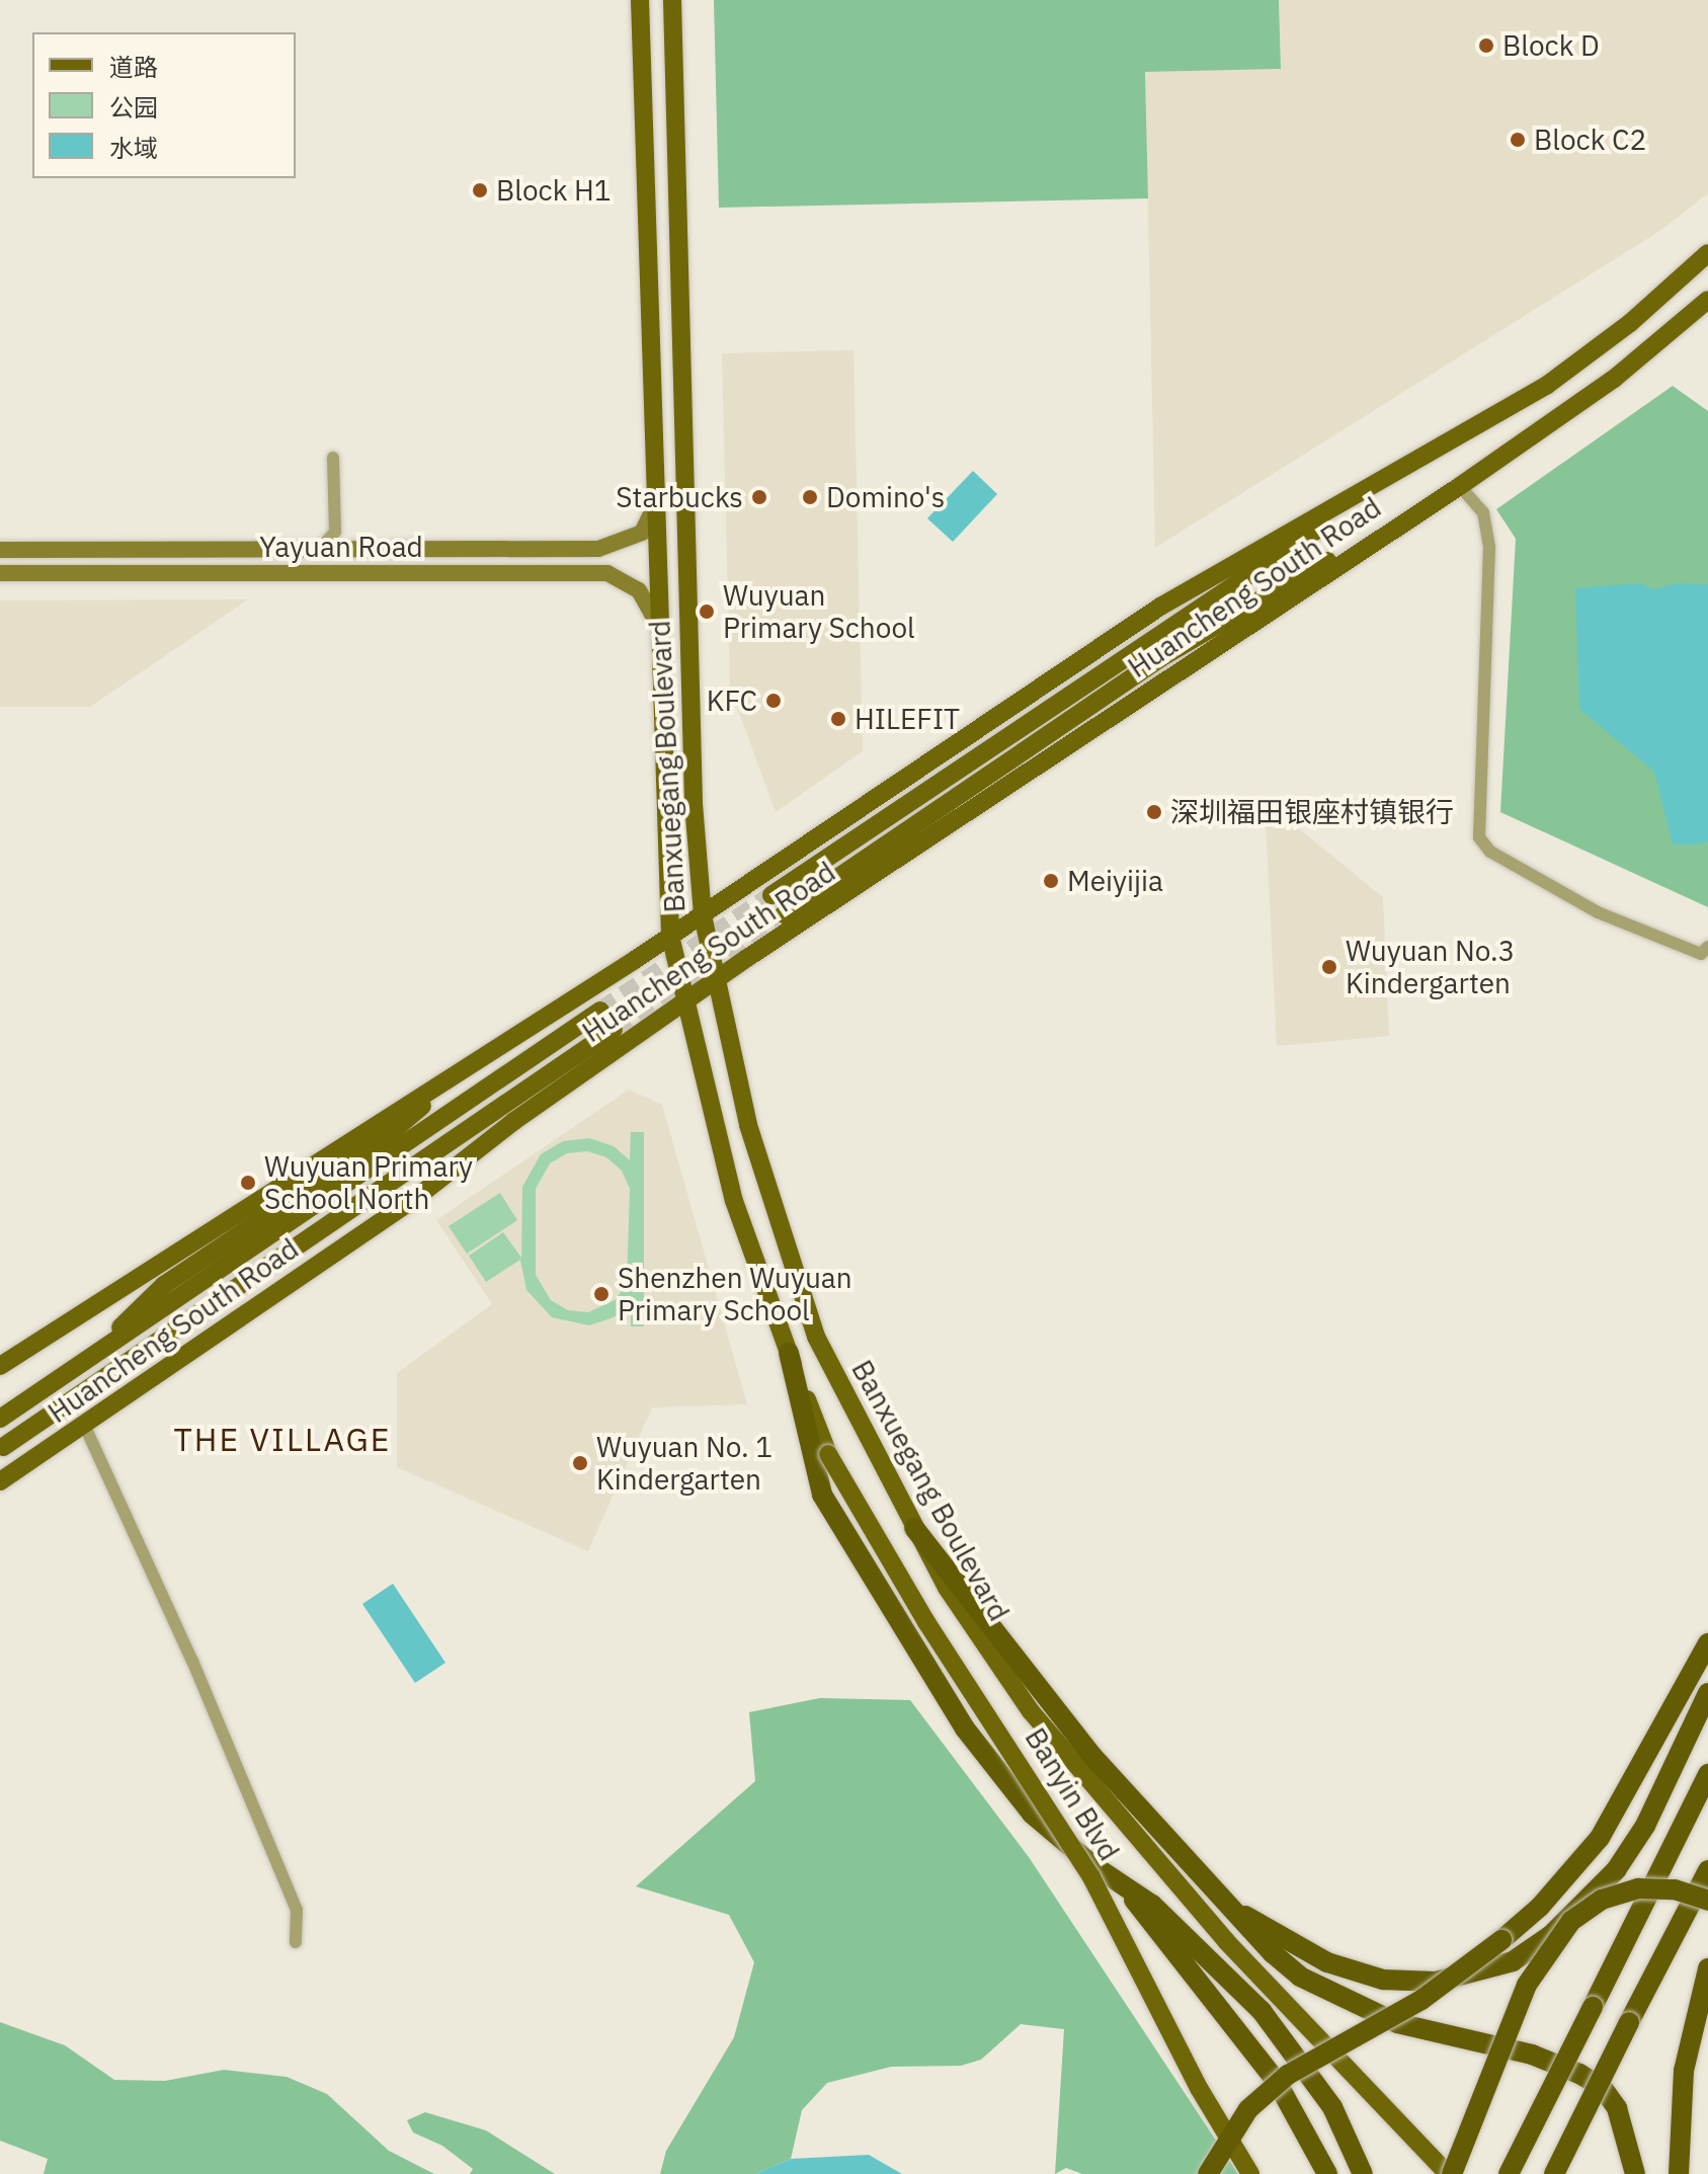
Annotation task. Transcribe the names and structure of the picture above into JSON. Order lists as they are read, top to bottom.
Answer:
{
  "streets": {
    "main road": [
      "Yayuan Road",
      "Huancheng South Road",
      "Banxuegang Boulevard",
      "Banyin Blvd"
    ]
  },
  "crossings": [
    ["Yayuan Road", "Banxuegang Boulevard"],
    ["Huancheng South Road", "Banxuegang Boulevard"],
    ["Banxuegang Boulevard", "Banyin Blvd"]
  ],
  "districts": ["THE VILLAGE"],
  "places": [
    "Block D",
    "Block C2",
    "Block H1",
    "Starbucks",
    "Domino's",
    "Wuyuan Primary School",
    "KFC",
    "HILEFIT",
    "深圳福田银座村镇银行",
    "Meiyijia",
    "Wuyuan No.3 Kindergarten",
    "Wuyuan Primary School North",
    "Shenzhen Wuyuan Primary School",
    "Wuyuan No. 1 Kindergarten"
  ],
  "legend": ["道路", "公园", "水域"]
}
